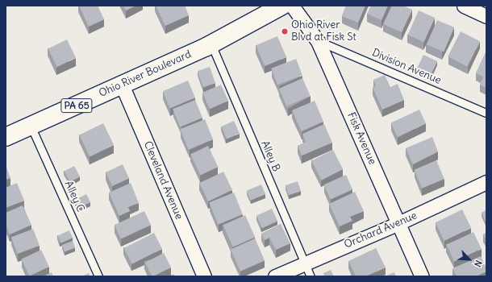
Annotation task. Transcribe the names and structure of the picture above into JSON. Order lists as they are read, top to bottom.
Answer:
{
  "streets": {
    "highway": ["Ohio River Boulevard", "PA 65"],
    "street": ["Fisk Avenue", "Cleveland Avenue", "Orchard Avenue"],
    "lane": ["Division Avenue", "Alley B", "Alley C"]
  },
  "crossings": [
    ["Division Avenue", "Fisk Avenue"],
    ["Ohio River Boulevard", "Alley B"],
    ["Ohio River Boulevard", "Cleveland Avenue"],
    ["Ohio River Boulevard", "Alley C"],
    ["Fisk Avenue", "Orchard Avenue"],
    ["Alley B", "Orchard Avenue"]
  ],
  "places": ["Ohio River Blvd at Fisk St"],
  "north": "bottom right"
}
